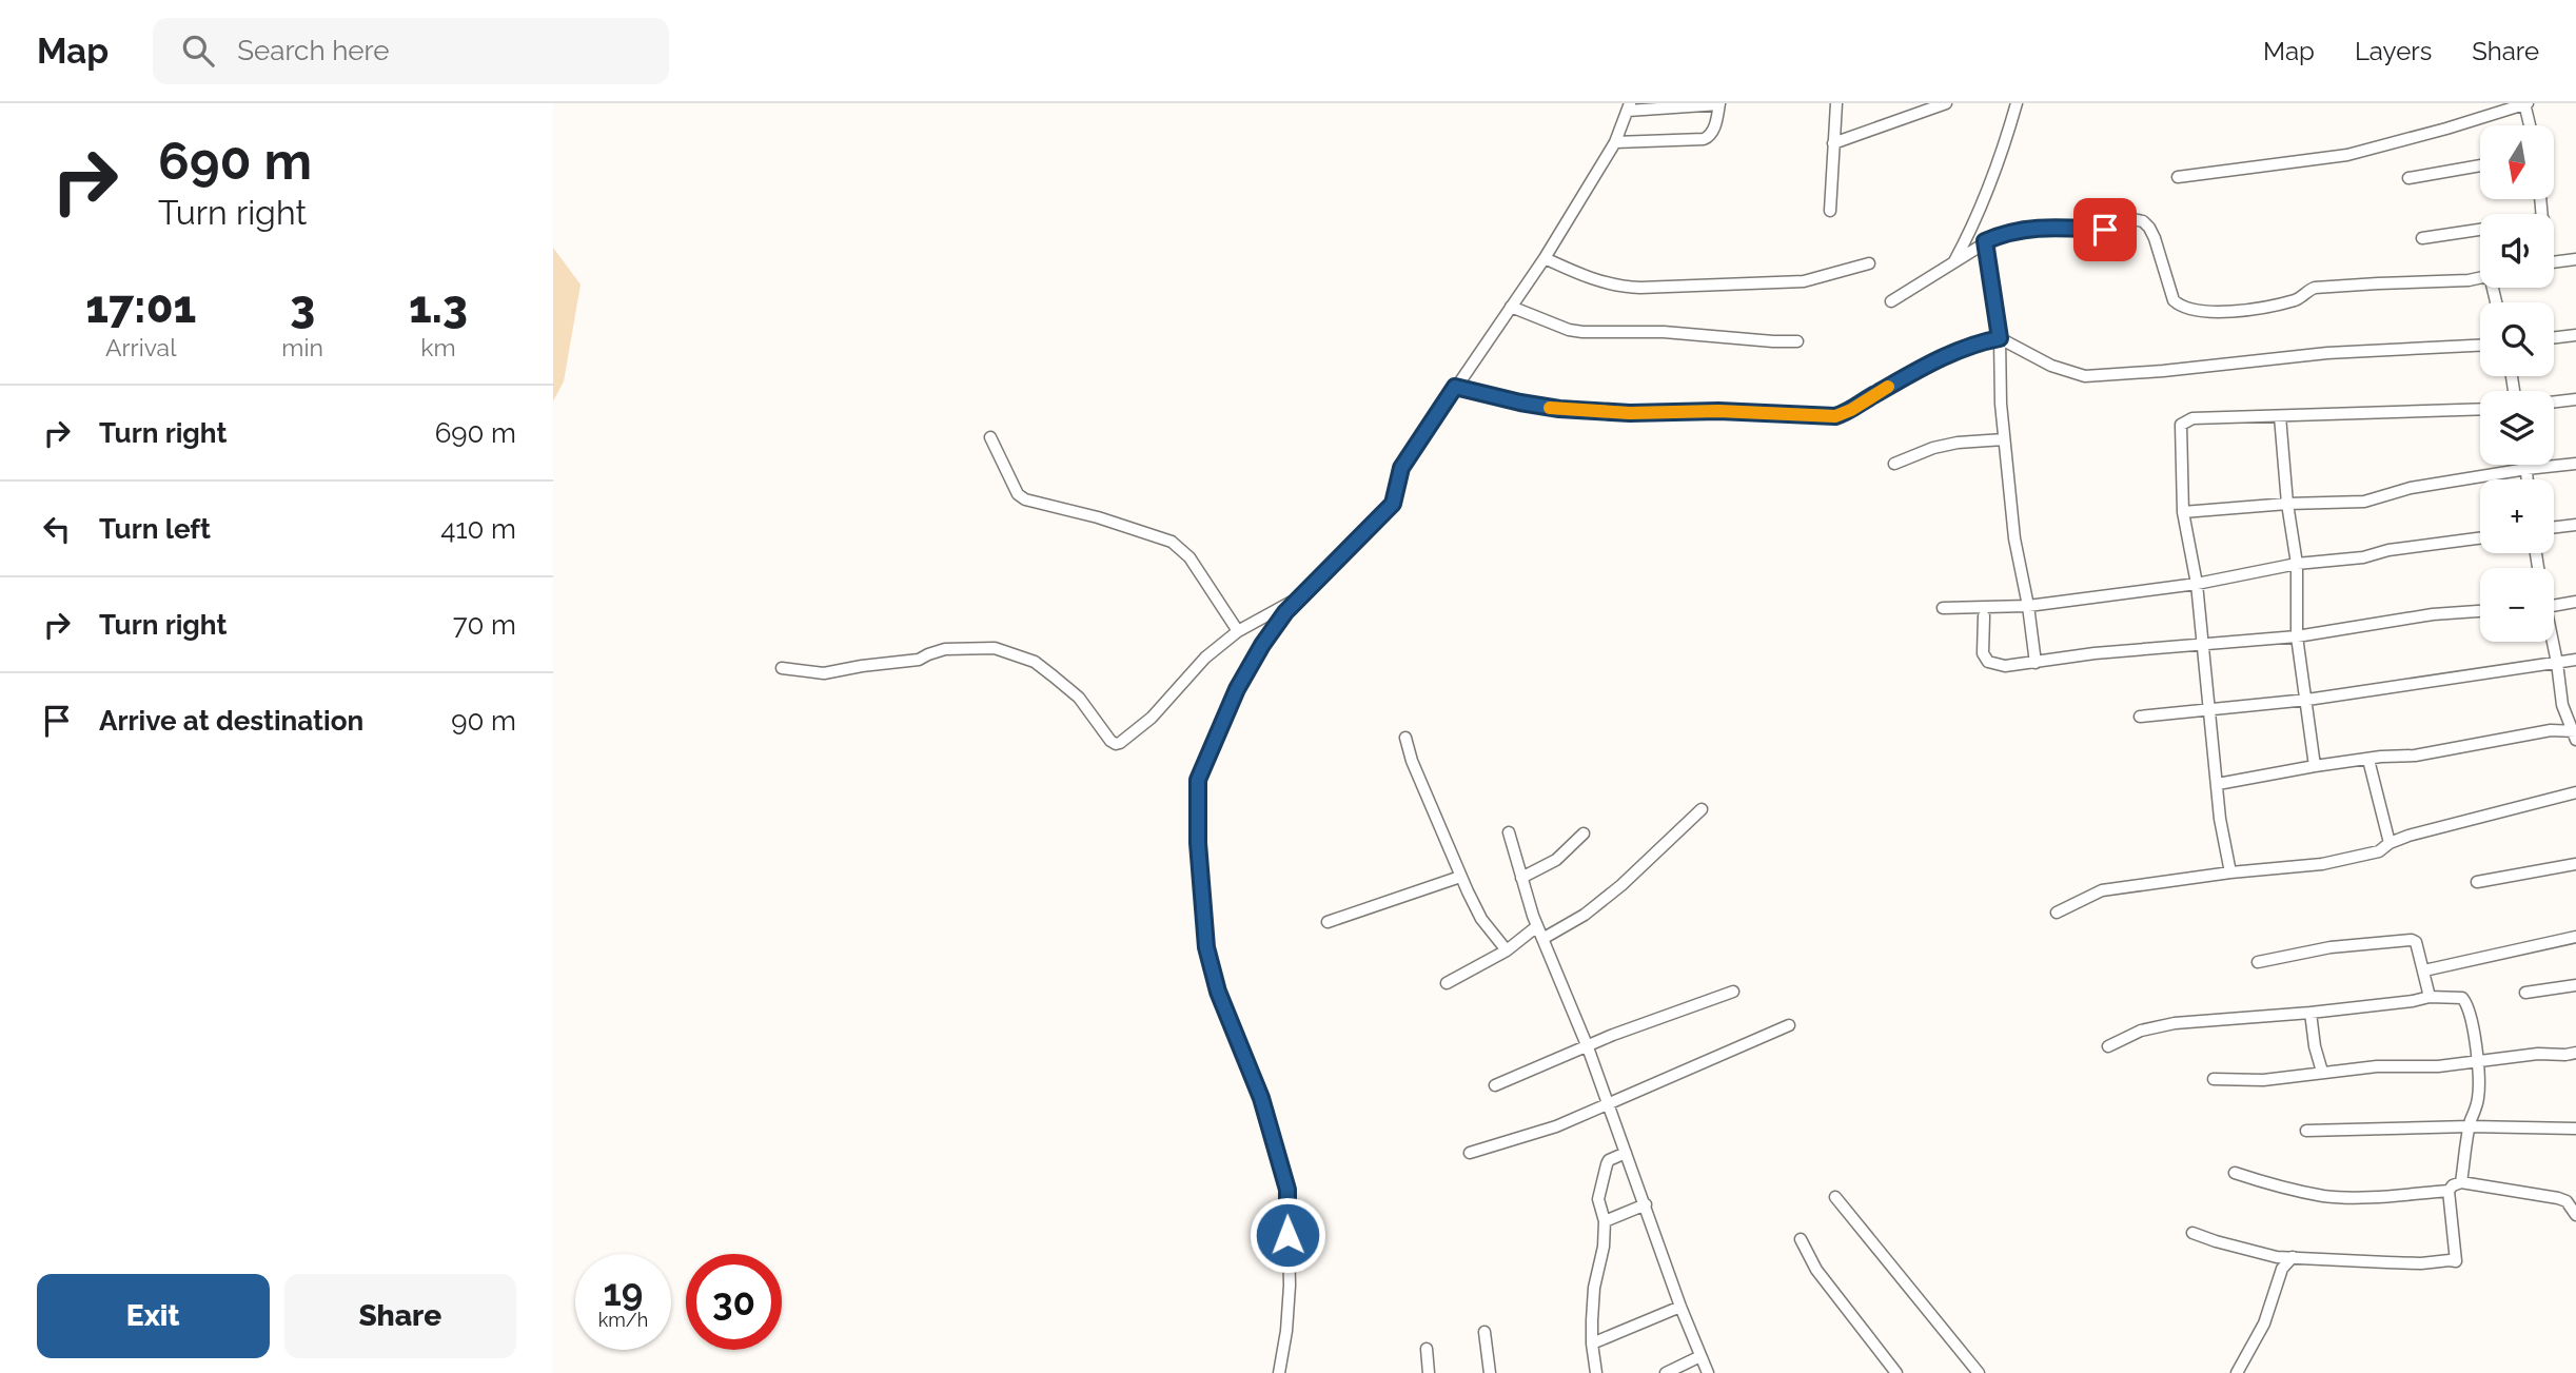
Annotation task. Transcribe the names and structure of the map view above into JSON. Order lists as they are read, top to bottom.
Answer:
{
  "north": "bottom",
  "page": {
    "header": "Map",
    "search": "Search here",
    "nav": ["Map", "Layers", "Share"],
    "turn": ["690 m", "Turn right"],
    "map_buttons": ["+", "−"],
    "eta": [
      "17:01",
      "Arrival",
      "3",
      "min",
      "1.3",
      "km"
    ],
    "list": [
      {
        "name": "Turn right",
        "value": "690 m"
      },
      {
        "name": "Turn left",
        "value": "410 m"
      },
      {
        "name": "Turn right",
        "value": "70 m"
      },
      {
        "name": "Arrive at destination",
        "value": "90 m"
      }
    ],
    "speed": "19 km/h",
    "limit": "30",
    "buttons": ["Exit", "Share"]
  }
}
